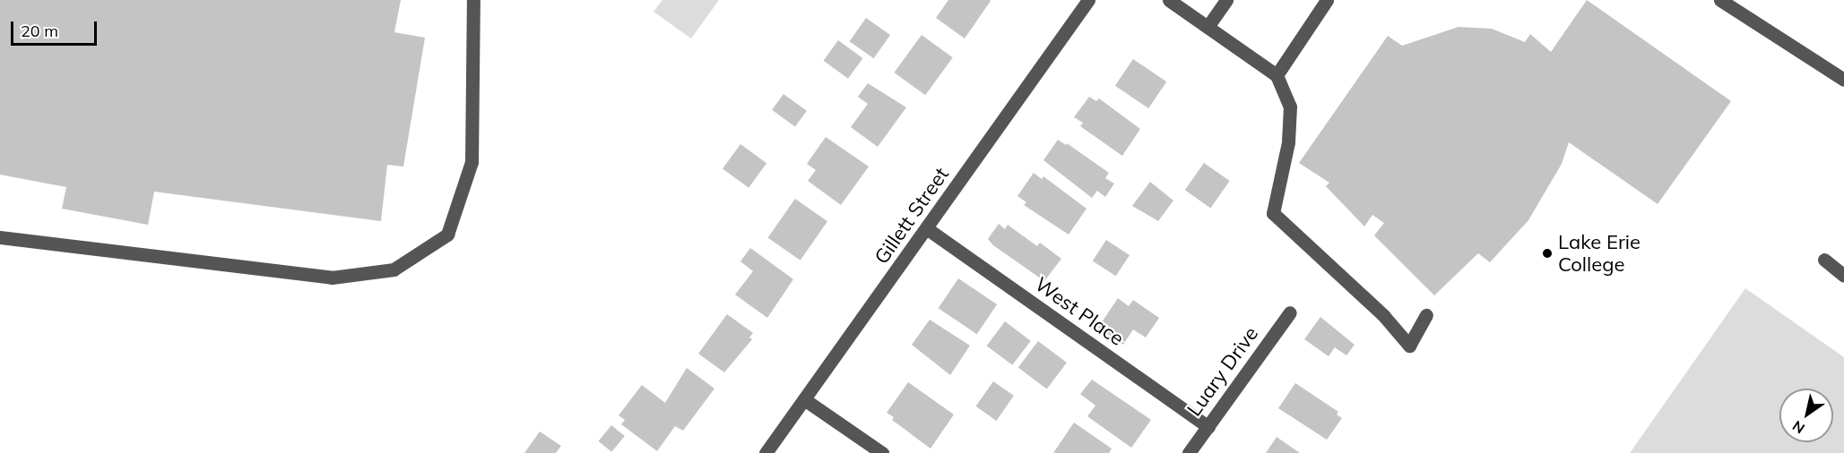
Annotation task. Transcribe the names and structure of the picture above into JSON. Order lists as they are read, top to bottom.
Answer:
{
  "streets": {
    "street": ["Gillett Street", "West Place", "Luary Drive"]
  },
  "crossings": [
    ["Gillett Street", "West Place"],
    ["West Place", "Luary Drive"]
  ],
  "places": ["Lake Erie College"],
  "scale_bar": "20 m",
  "north": "bottom left"
}
